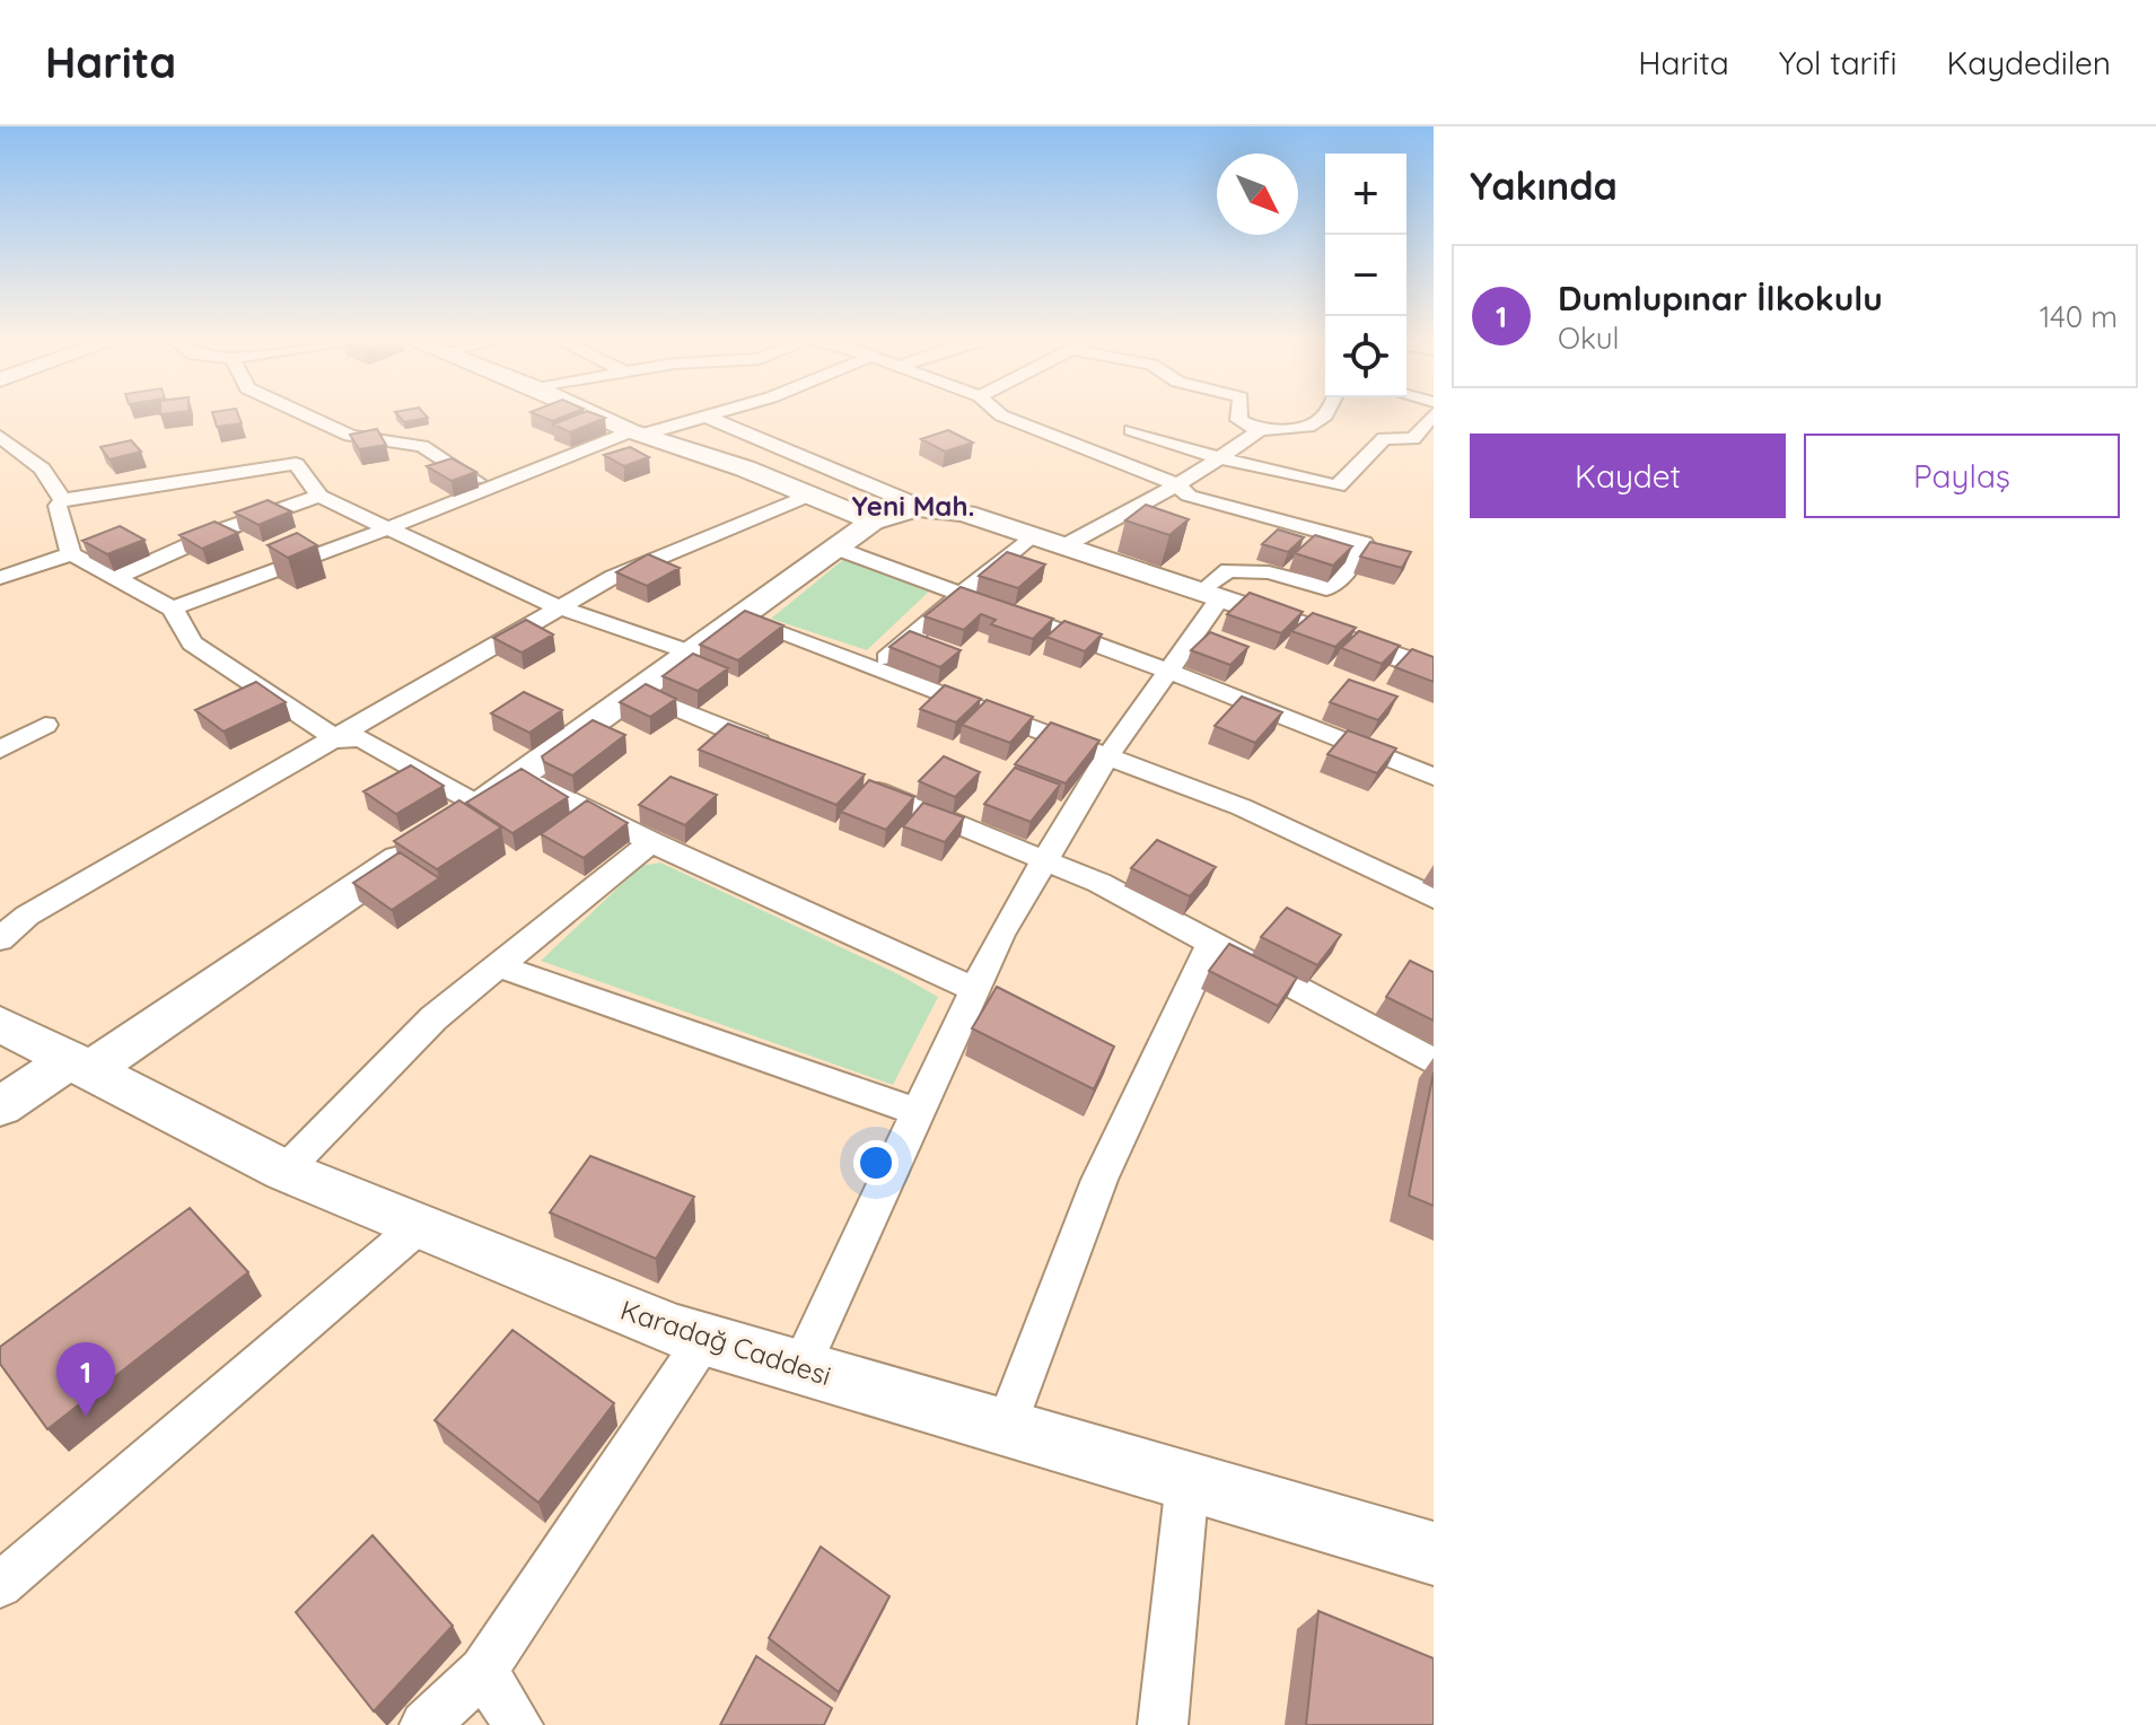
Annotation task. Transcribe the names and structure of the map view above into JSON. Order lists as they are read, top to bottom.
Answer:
{
  "streets": {
    "street": ["Karadağ Caddesi"]
  },
  "districts": ["Yeni Mah."],
  "north": "bottom right",
  "page": {
    "header": "Harita",
    "nav": ["Harita", "Yol tarifi", "Kaydedilen"],
    "heading": "Yakında",
    "map_buttons": ["+", "−"],
    "list": [
      {
        "mark": "1",
        "name": "Dumlupınar İlkokulu",
        "note": "Okul",
        "value": "140 m"
      }
    ],
    "buttons": ["Kaydet", "Paylaş"],
    "pins": "1"
  }
}
